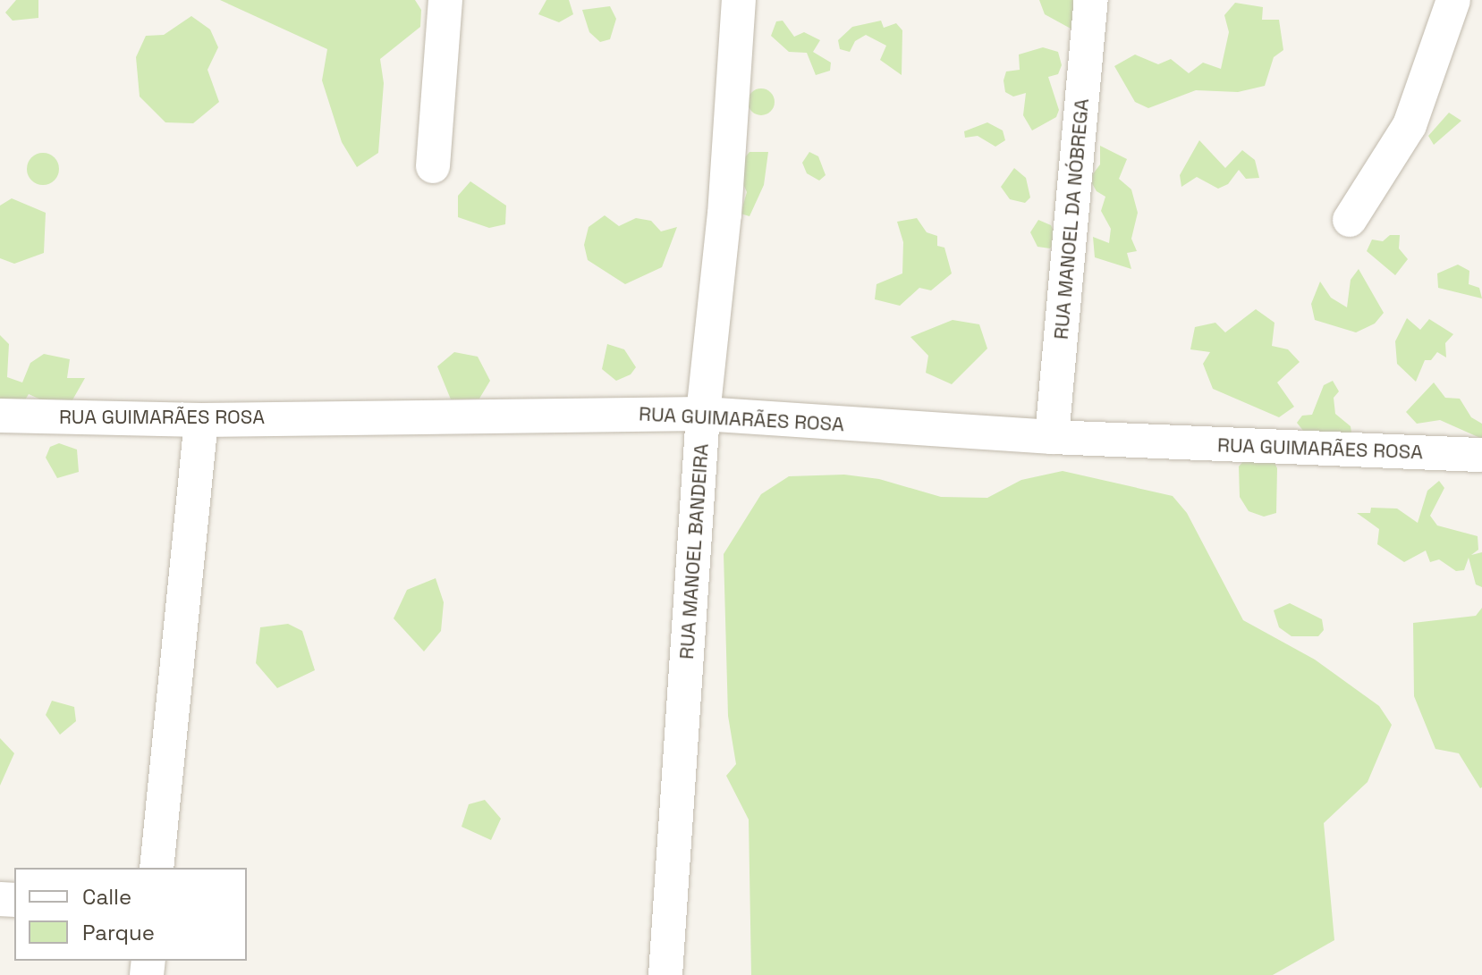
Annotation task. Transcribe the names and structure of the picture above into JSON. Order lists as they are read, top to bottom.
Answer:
{
  "streets": {
    "street": ["RUA MANOEL DA NÓBREGA", "RUA GUIMARÃES ROSA", "RUA MANOEL BANDEIRA"]
  },
  "crossings": [
    ["RUA MANOEL DA NÓBREGA", "RUA GUIMARÃES ROSA"],
    ["RUA GUIMARÃES ROSA", "RUA MANOEL BANDEIRA"]
  ],
  "legend": ["Calle", "Parque"]
}
